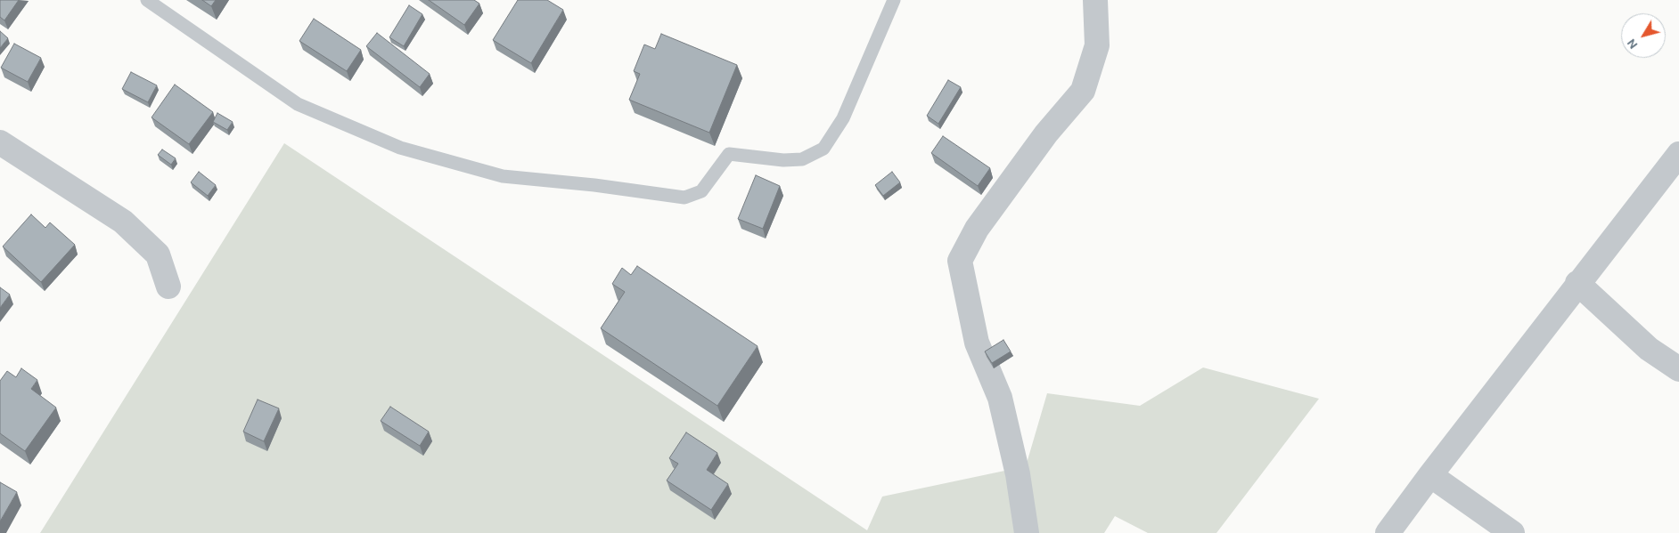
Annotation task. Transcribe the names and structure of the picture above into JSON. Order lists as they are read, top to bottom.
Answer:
{
  "north": "bottom left"
}
